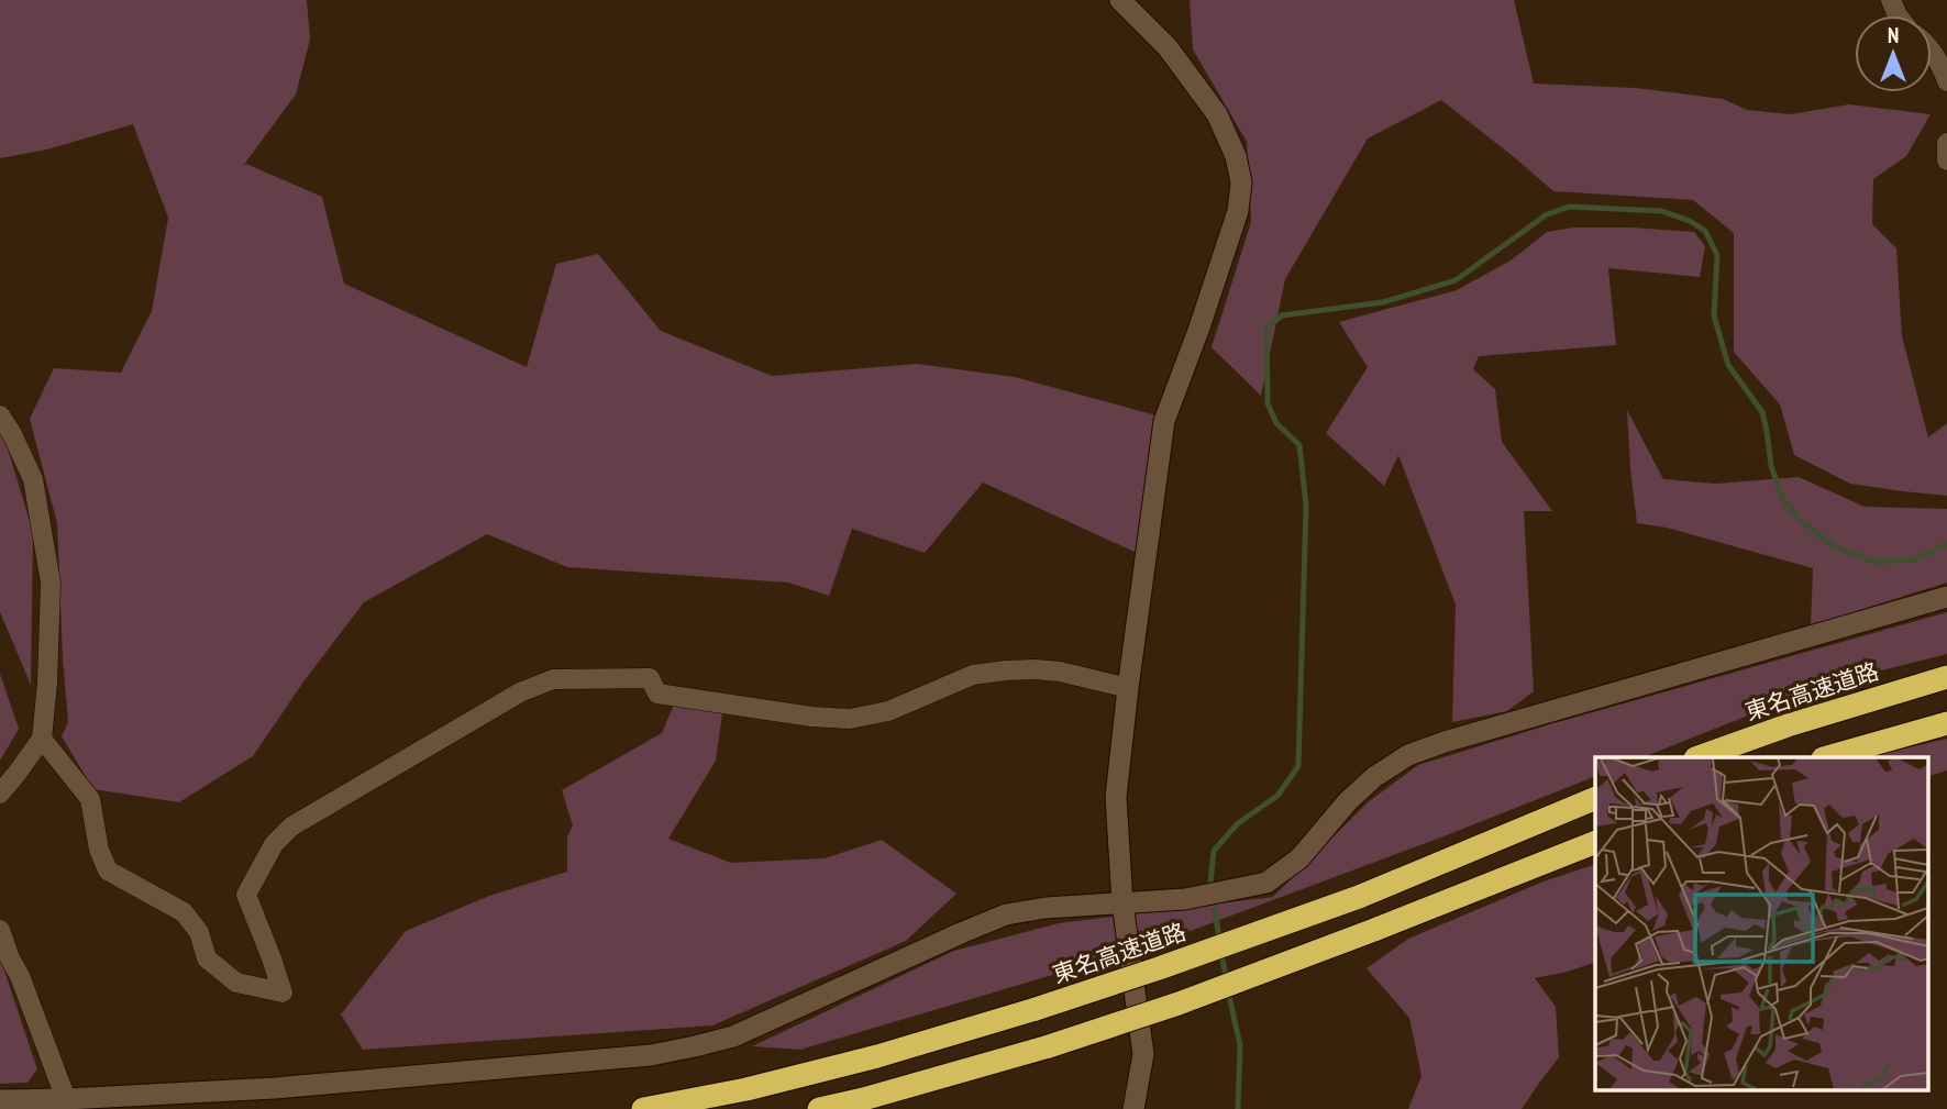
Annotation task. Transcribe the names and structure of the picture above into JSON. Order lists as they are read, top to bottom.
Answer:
{
  "streets": {
    "highway": ["東名高速道路"]
  },
  "north": "top"
}
